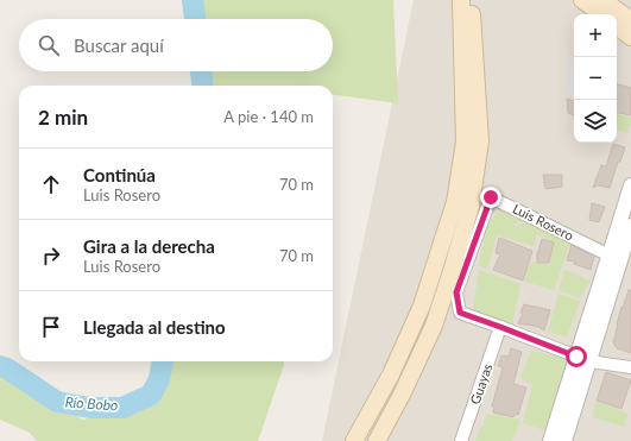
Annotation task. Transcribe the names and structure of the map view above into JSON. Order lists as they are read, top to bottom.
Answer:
{
  "streets": {
    "street": ["Luis Rosero", "Guayas"]
  },
  "crossings": [
    ["Luis Rosero", "Guayas"]
  ],
  "water": ["Río Bobo"],
  "page": {
    "map_buttons": ["+", "−"],
    "search": "Buscar aquí",
    "heading": ["2 min", "A pie · 140 m"],
    "list": [
      ["Continúa", "Luis Rosero", "70 m"],
      ["Gira a la derecha", "Luis Rosero", "70 m"],
      "Llegada al destino"
    ]
  }
}
